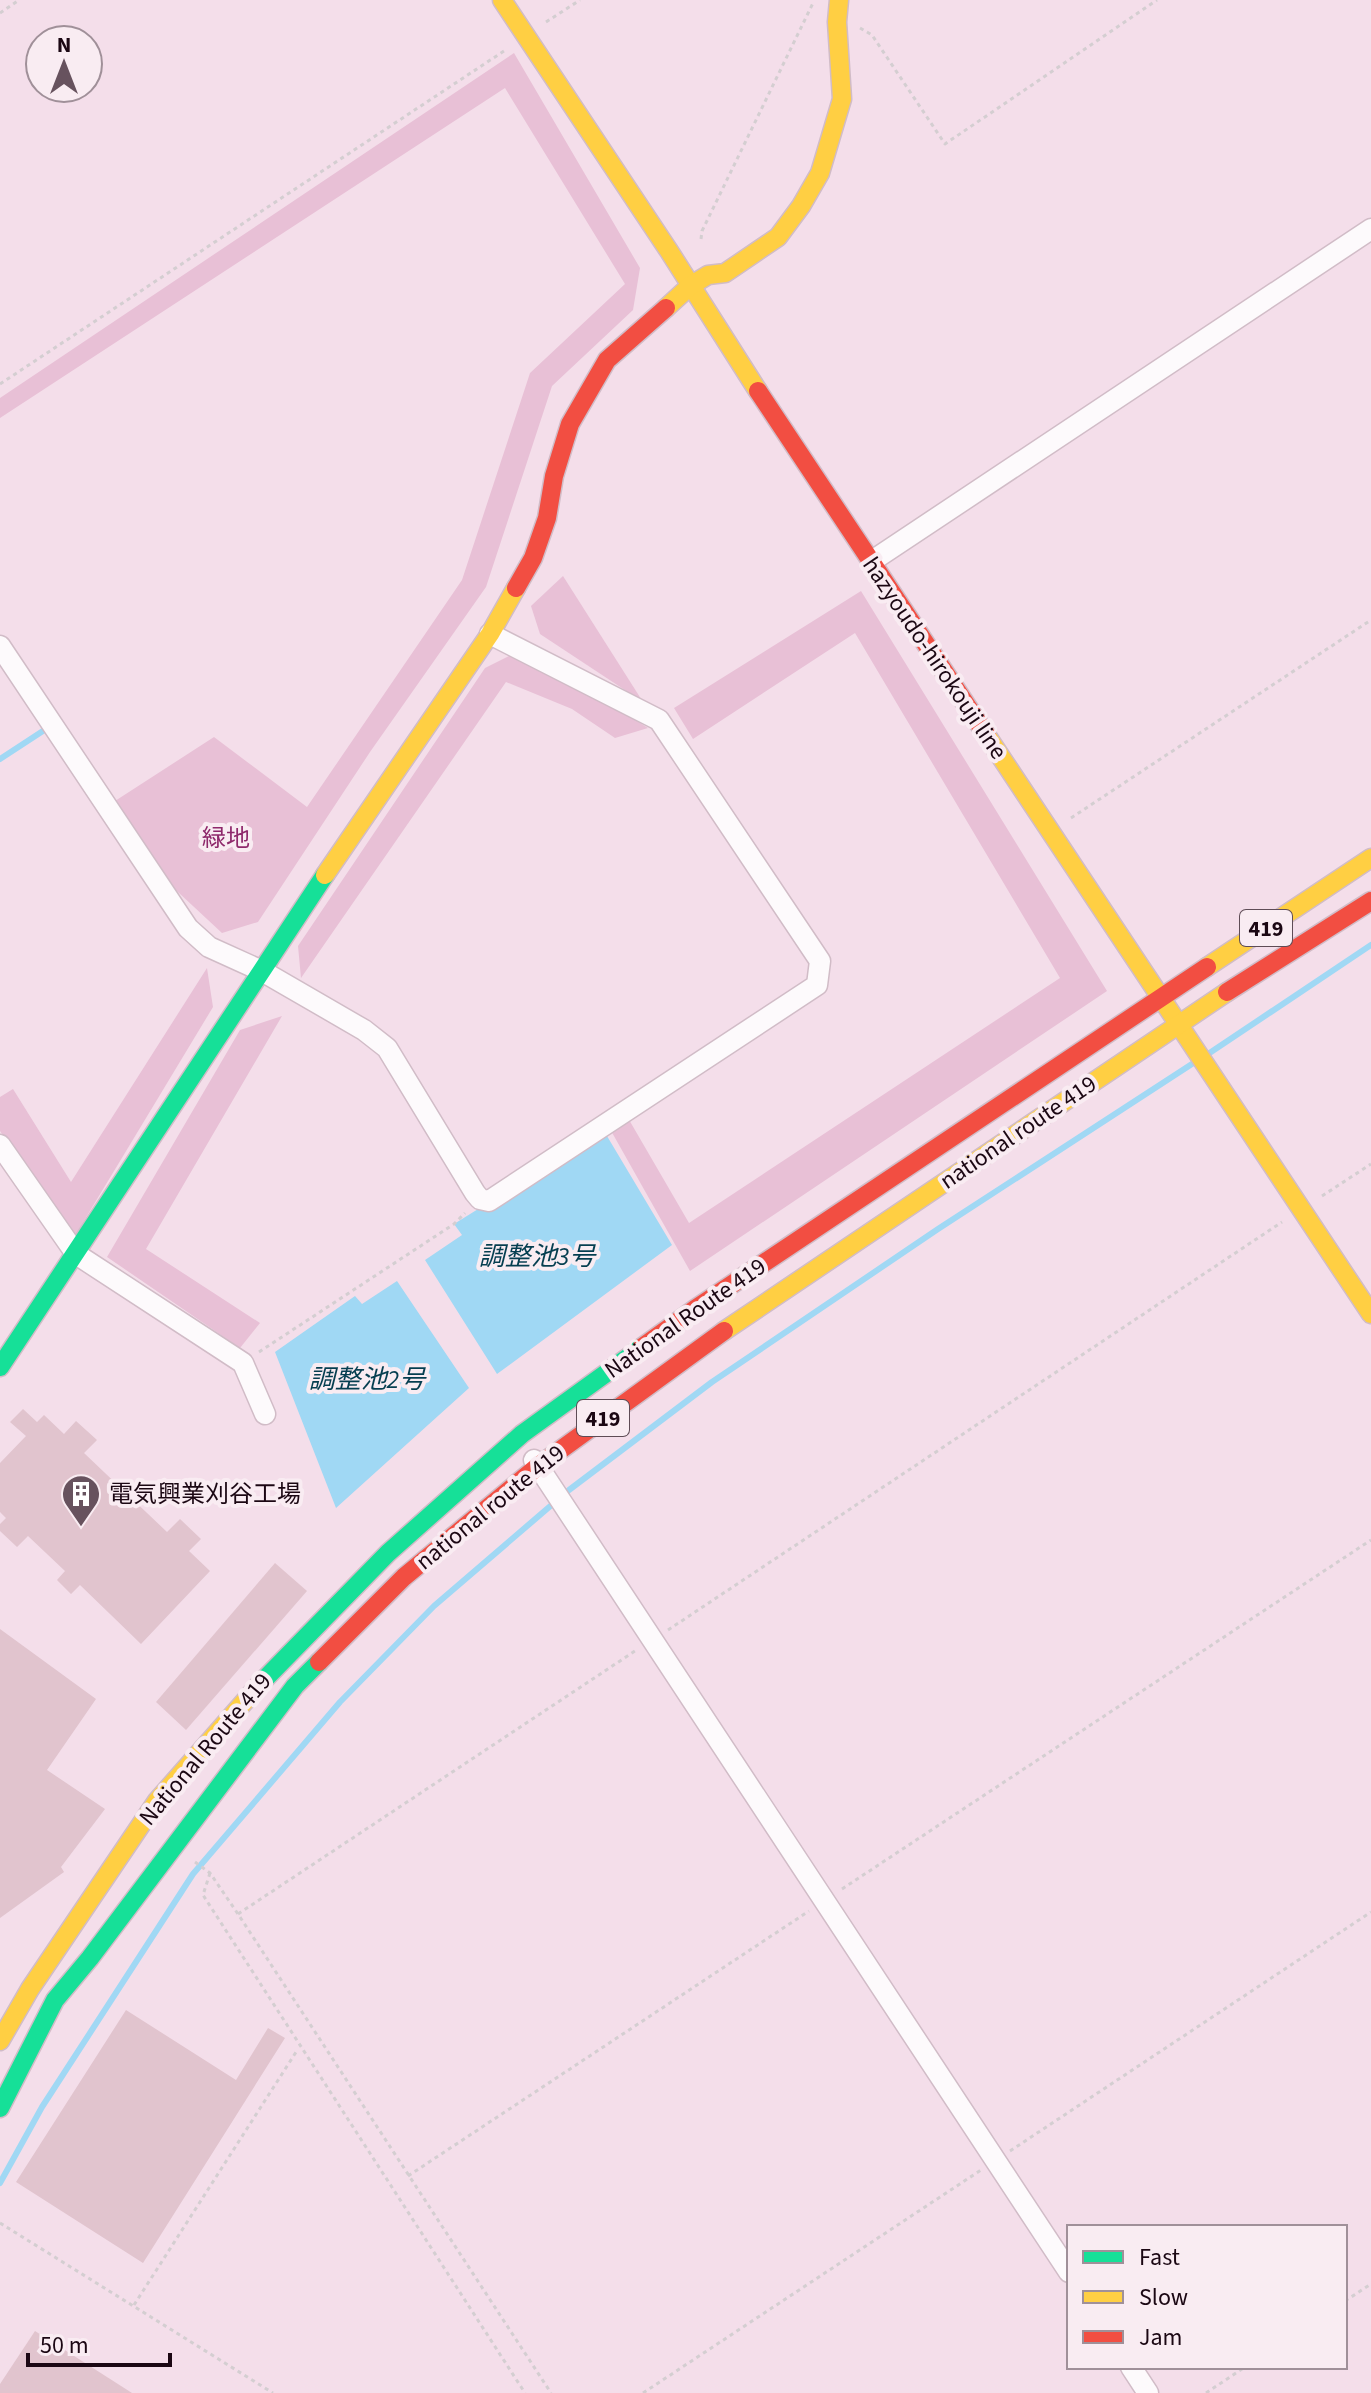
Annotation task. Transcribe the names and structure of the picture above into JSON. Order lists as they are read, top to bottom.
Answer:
{
  "streets": {
    "main road": [
      "hazyoudo-hirokouji line",
      "419",
      "national route 419",
      "National Route 419"
    ]
  },
  "crossings": [
    ["hazyoudo-hirokouji line", "419"],
    ["hazyoudo-hirokouji line", "national route 419"],
    ["hazyoudo-hirokouji line", "National Route 419"],
    ["419", "National Route 419"]
  ],
  "water": ["調整池3号", "調整池2号"],
  "parks": ["緑地"],
  "places": {
    "building": ["電気興業刈谷工場"]
  },
  "legend": ["Fast", "Slow", "Jam"],
  "scale_bar": "50 m",
  "north": "top"
}
